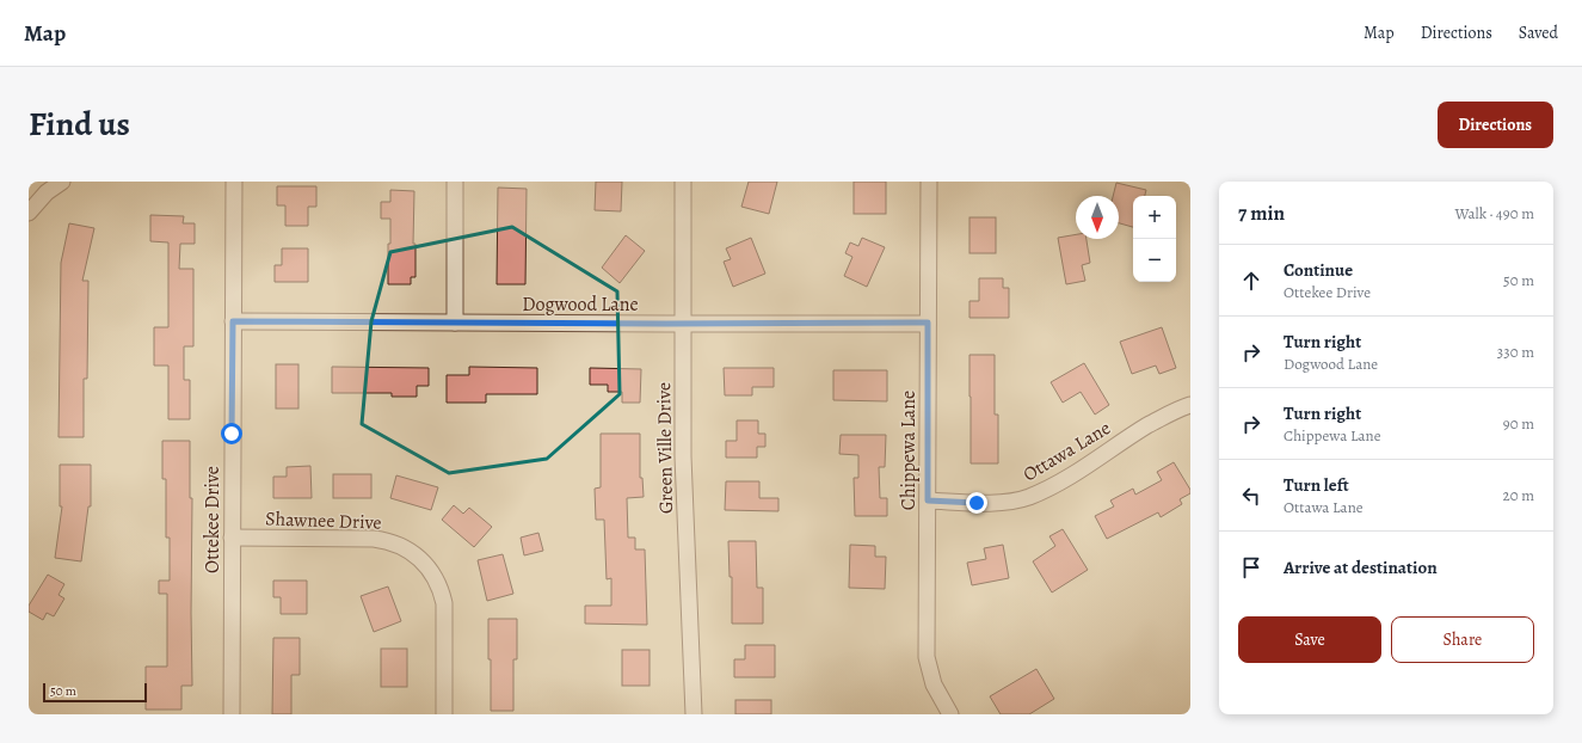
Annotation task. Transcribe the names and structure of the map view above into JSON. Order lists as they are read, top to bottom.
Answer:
{
  "streets": {
    "street": [
      "Dogwood Lane",
      "Green Ville Drive",
      "Chippewa Lane",
      "Ottawa Lane",
      "Ottekee Drive",
      "Shawnee Drive"
    ]
  },
  "crossings": [
    ["Dogwood Lane", "Green Ville Drive"],
    ["Dogwood Lane", "Chippewa Lane"],
    ["Dogwood Lane", "Ottekee Drive"],
    ["Chippewa Lane", "Ottawa Lane"],
    ["Ottekee Drive", "Shawnee Drive"]
  ],
  "scale_bar": "50 m",
  "north": "bottom",
  "page": {
    "header": "Map",
    "nav": ["Map", "Directions", "Saved"],
    "title": "Find us",
    "buttons": [
      "Directions",
      ["Save", "Share"]
    ],
    "heading": ["7 min", "Walk · 490 m"],
    "map_buttons": ["+", "−"],
    "list": [
      ["Continue", "Ottekee Drive", "50 m"],
      ["Turn right", "Dogwood Lane", "330 m"],
      ["Turn right", "Chippewa Lane", "90 m"],
      ["Turn left", "Ottawa Lane", "20 m"],
      "Arrive at destination"
    ],
    "scale": "50 m"
  }
}
